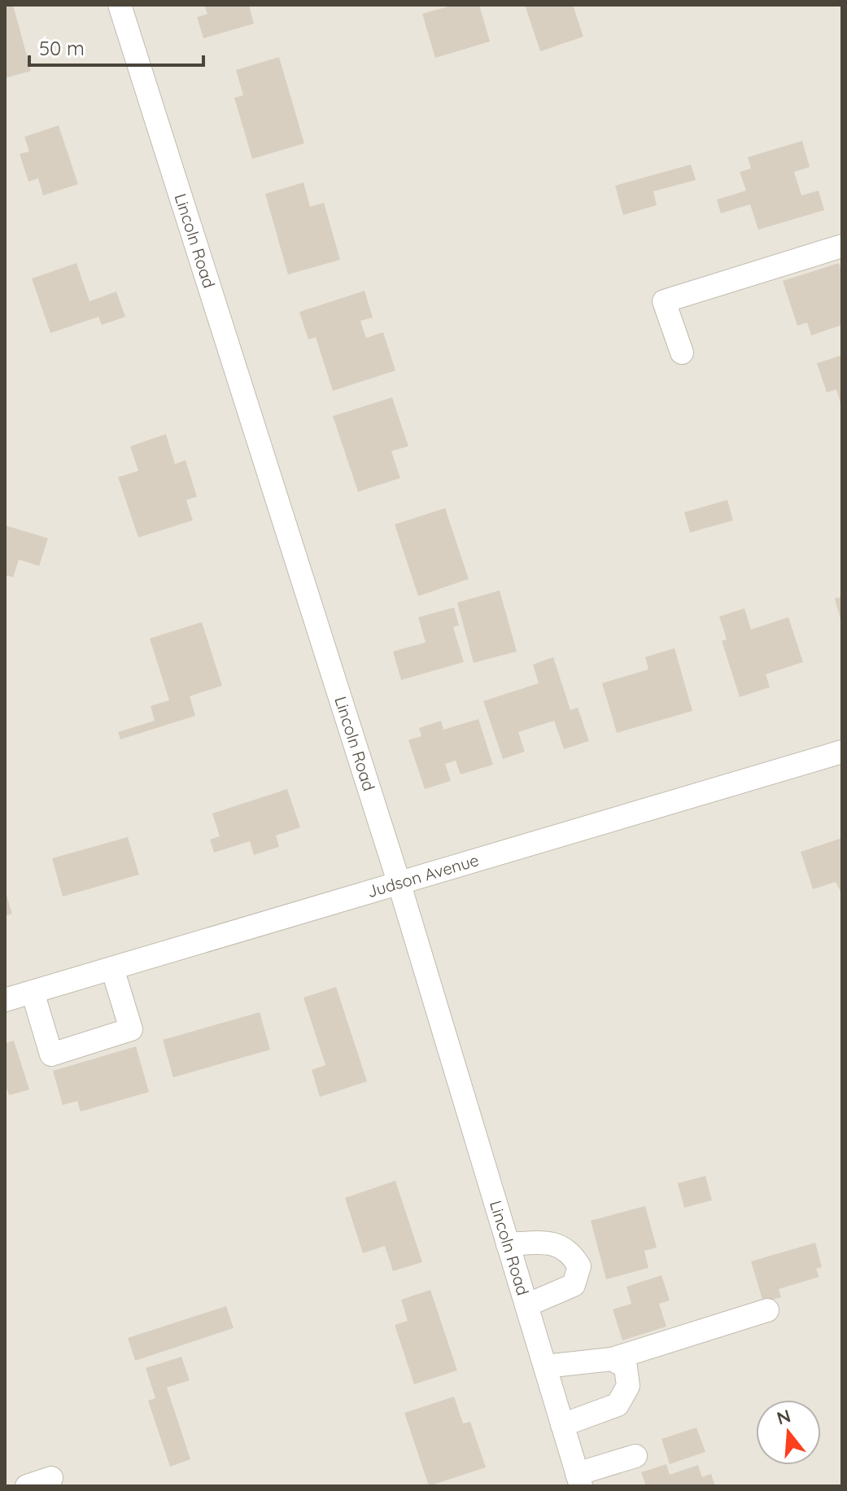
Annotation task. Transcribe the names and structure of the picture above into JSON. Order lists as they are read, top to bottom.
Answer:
{
  "streets": {
    "street": ["Lincoln Road", "Judson Avenue"]
  },
  "crossings": [
    ["Lincoln Road", "Judson Avenue"]
  ],
  "scale_bar": "50 m",
  "north": "top"
}
